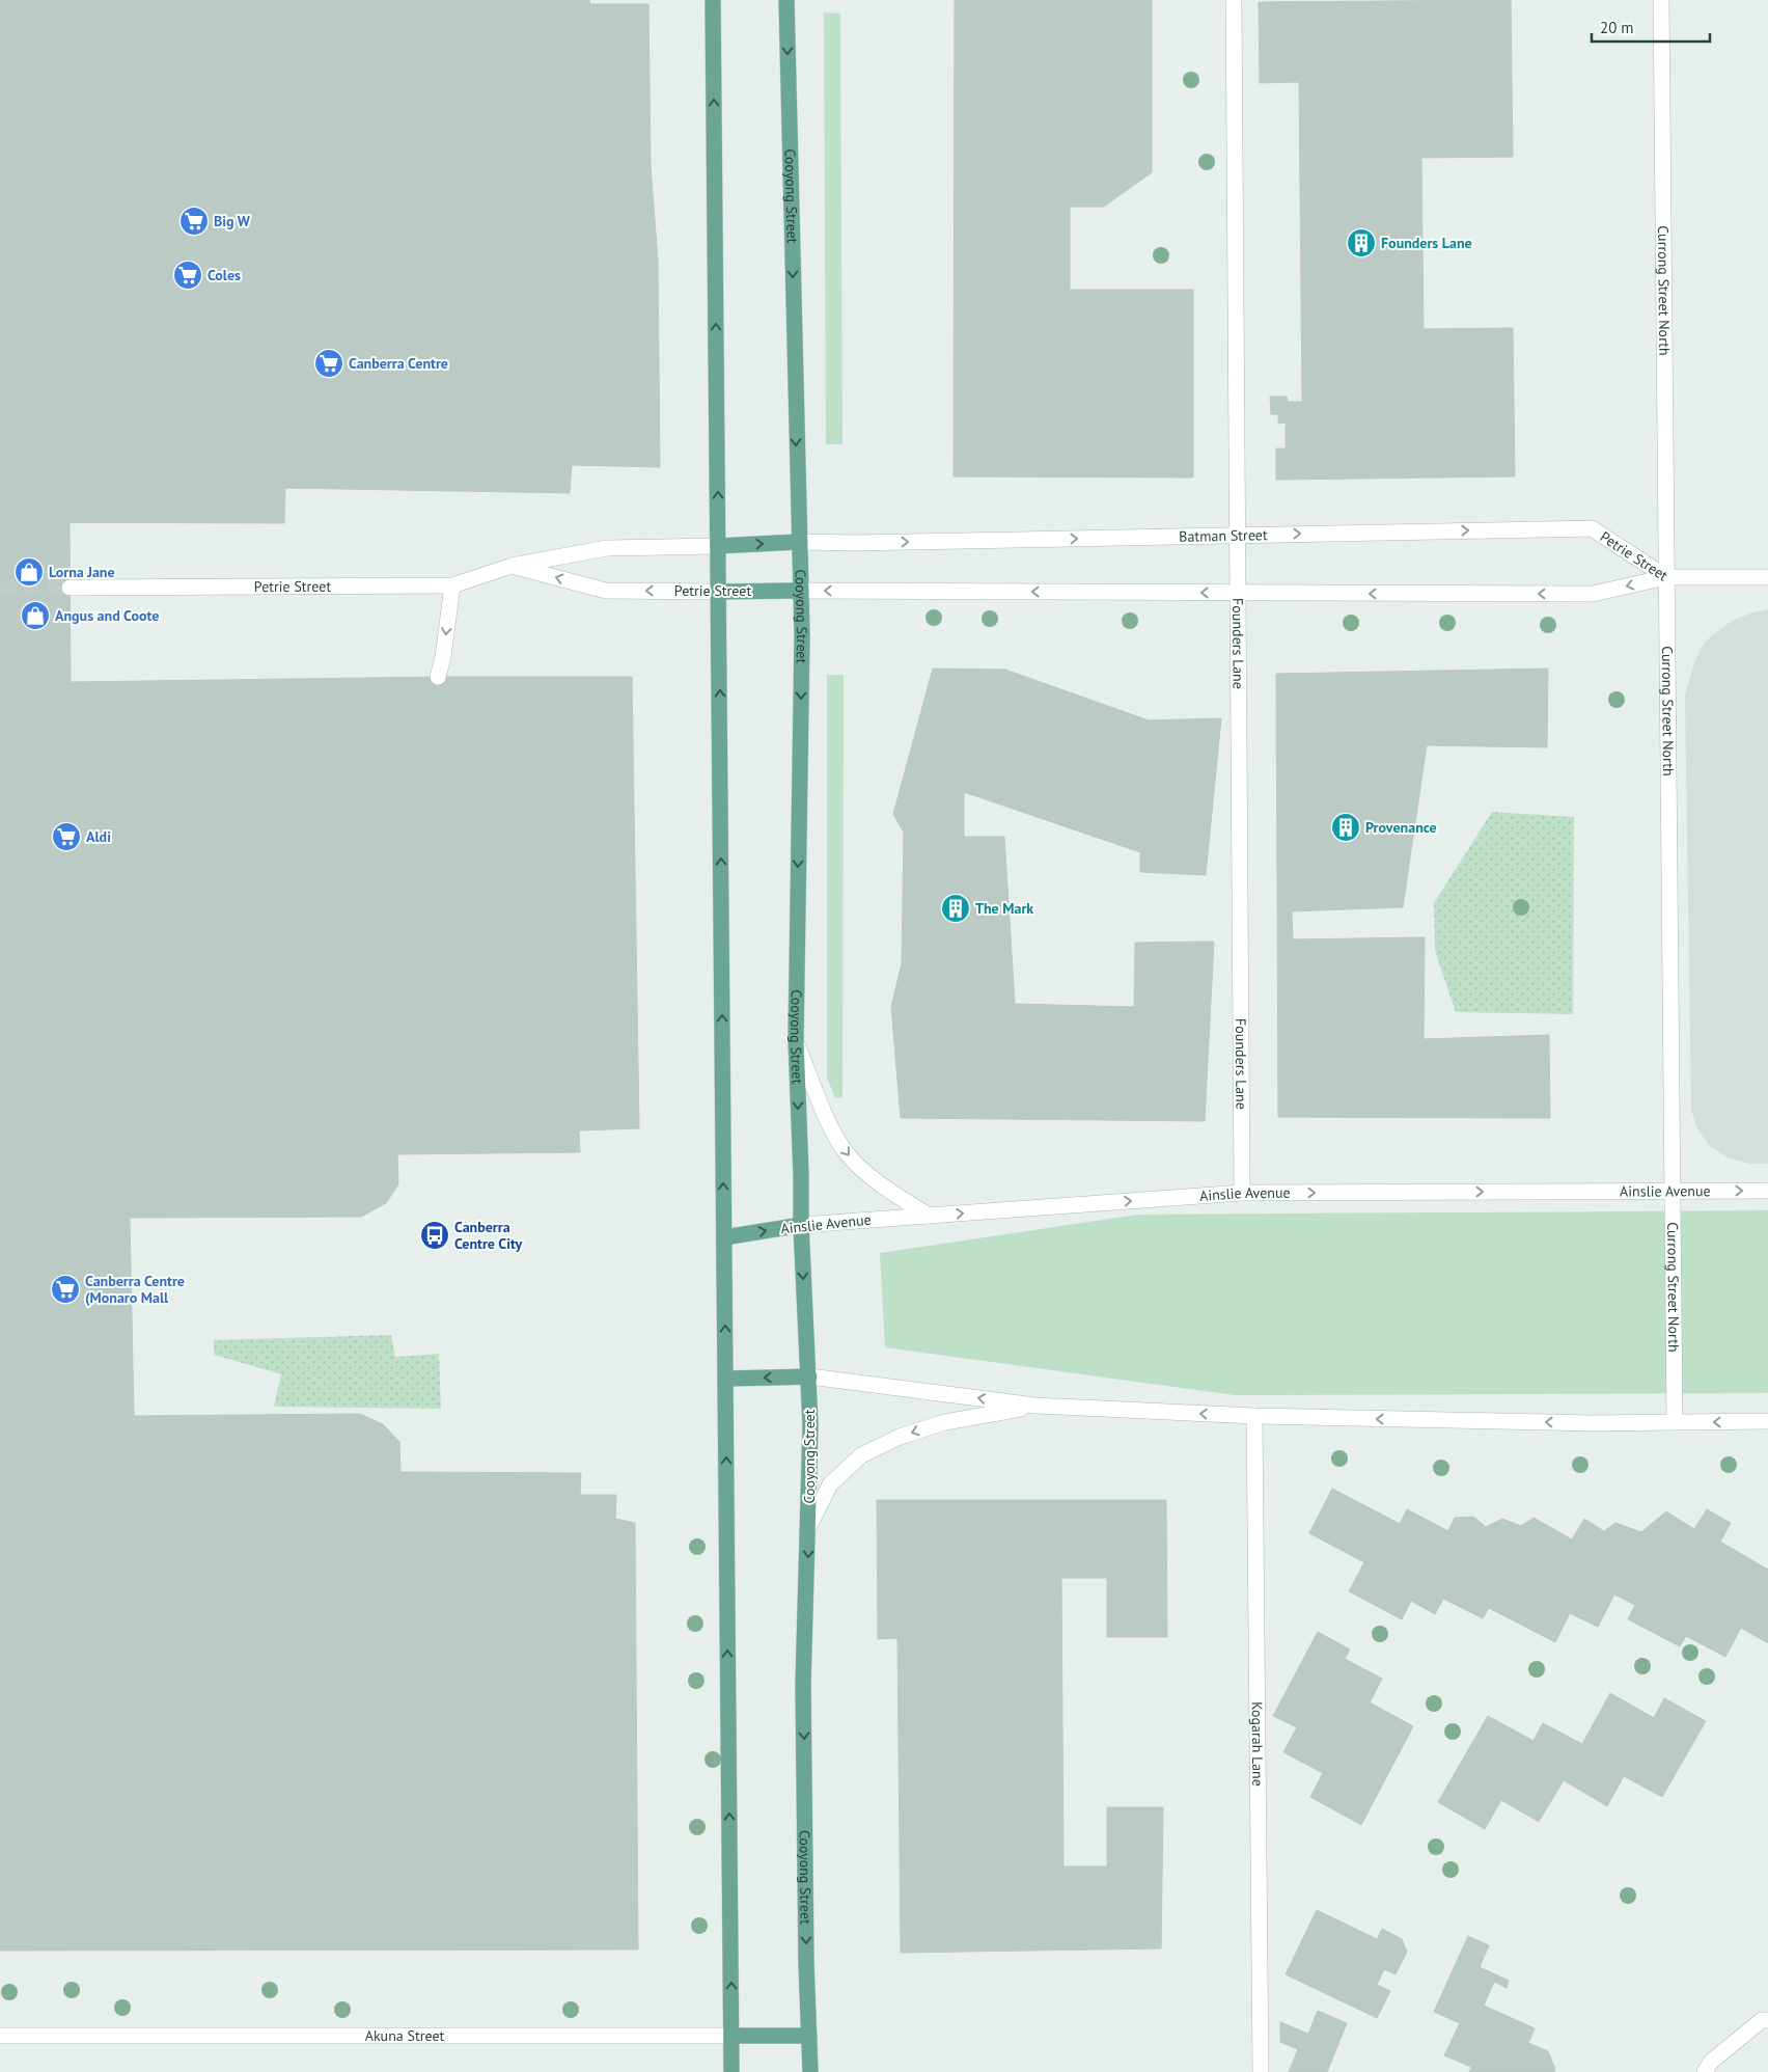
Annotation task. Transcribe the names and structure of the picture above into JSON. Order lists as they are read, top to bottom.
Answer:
{
  "streets": {
    "main road": [
      "Cooyong Street",
      "Petrie Street",
      "Ainslie Avenue",
      "Akuna Street"
    ],
    "street": [
      "Currong Street North",
      "Batman Street",
      "Founders Lane",
      "Kogarah Lane"
    ]
  },
  "crossings": [
    ["Cooyong Street", "Petrie Street"],
    ["Cooyong Street", "Ainslie Avenue"],
    ["Cooyong Street", "Akuna Street"],
    ["Currong Street North", "Petrie Street"],
    ["Currong Street North", "Ainslie Avenue"],
    ["Batman Street", "Petrie Street"],
    ["Batman Street", "Founders Lane"],
    ["Petrie Street", "Founders Lane"],
    ["Founders Lane", "Ainslie Avenue"]
  ],
  "one_way": ["Batman Street", "Petrie Street", "Ainslie Avenue"],
  "places": {
    "supermarket": [
      "Big W",
      "Coles",
      "Canberra Centre",
      "Aldi",
      "Canberra Centre (Monaro Mall"
    ],
    "building": ["Founders Lane", "Provenance", "The Mark"],
    "shop": ["Lorna Jane", "Angus and Coote"],
    "bus stop": ["Canberra Centre City"]
  },
  "scale_bar": "20 m"
}
